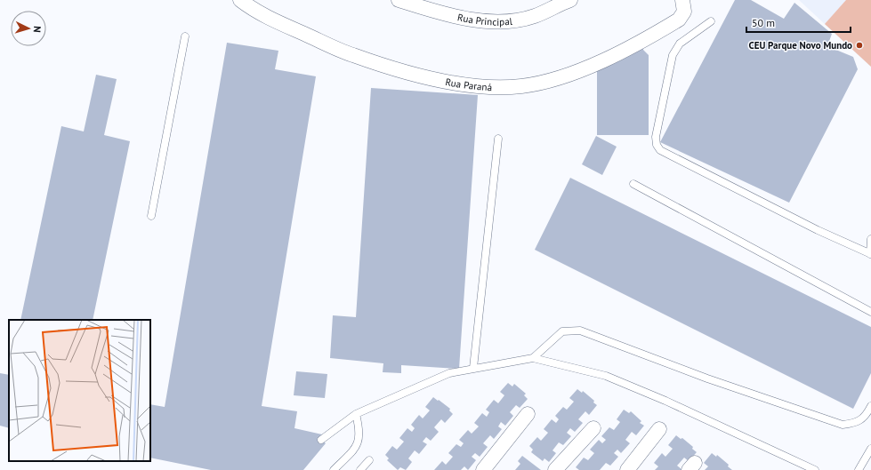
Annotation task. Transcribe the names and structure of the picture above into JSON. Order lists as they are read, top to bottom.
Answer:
{
  "streets": {
    "street": ["Rua Principal", "Rua Paraná"]
  },
  "places": ["CEU Parque Novo Mundo"],
  "scale_bar": "50 m",
  "north": "right"
}
